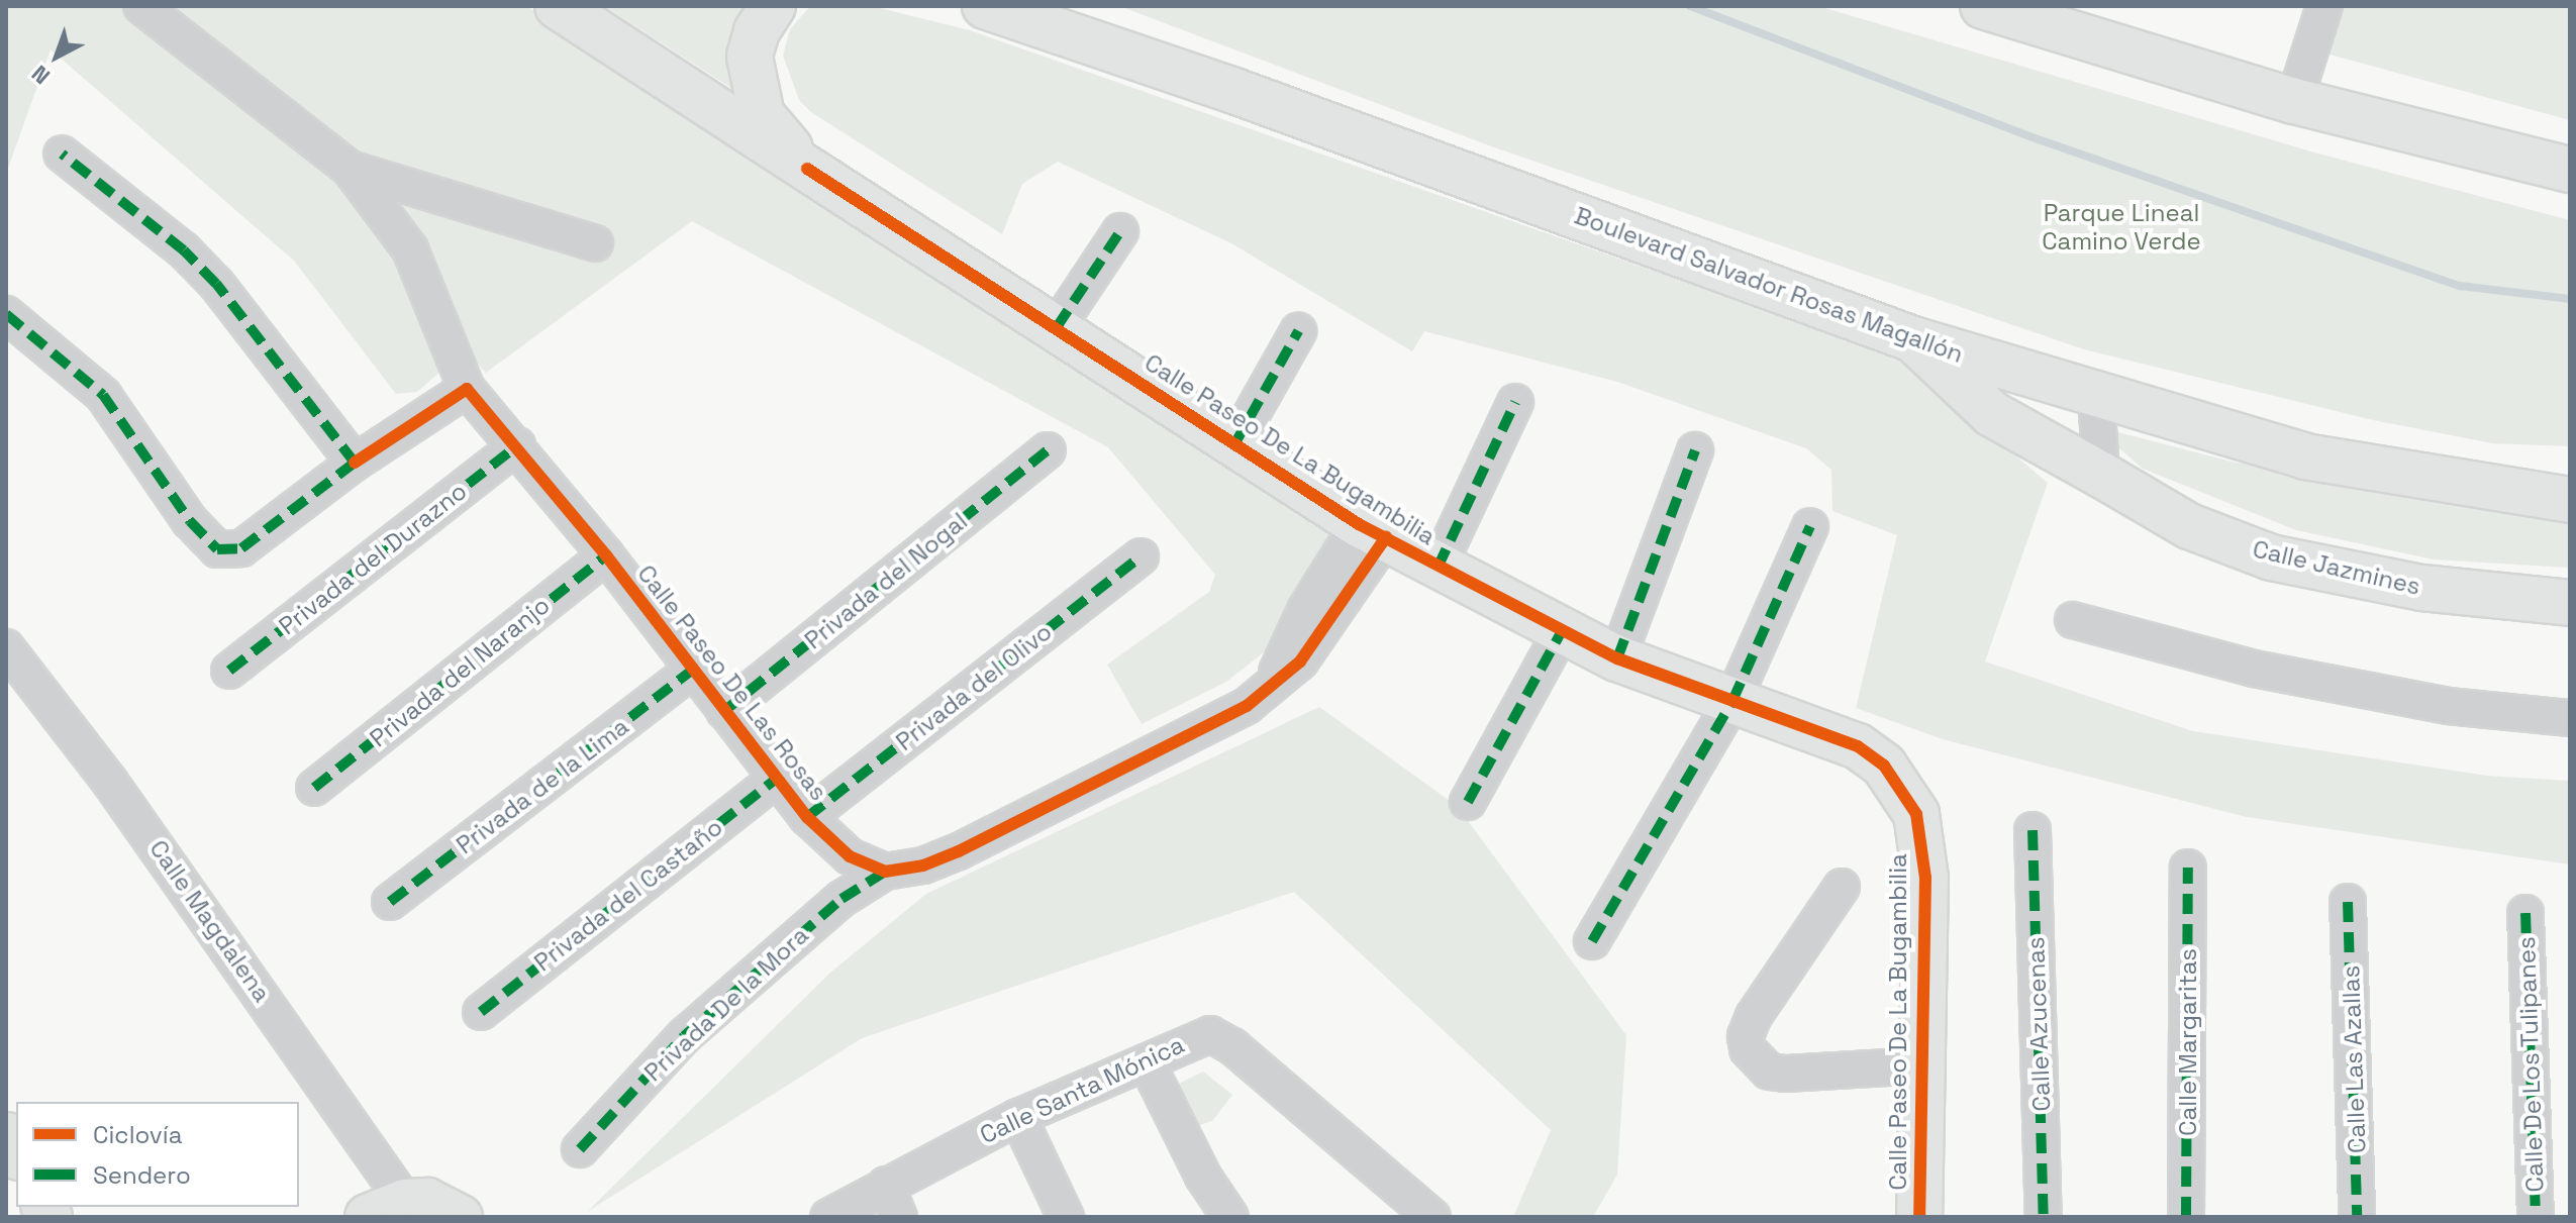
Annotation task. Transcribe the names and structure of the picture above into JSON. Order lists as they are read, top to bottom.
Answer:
{
  "streets": {
    "main road": ["Boulevard Salvador Rosas Magallón", "Calle Paseo De La Bugambilia", "Calle Jazmines"],
    "street": [
      "Privada del Durazno",
      "Privada del Nogal",
      "Privada del Naranjo",
      "Calle Paseo De Las Rosas",
      "Privada del Olivo",
      "Privada de la Lima",
      "Privada del Castaño",
      "Calle Magdalena",
      "Privada De la Mora",
      "Calle Azucenas",
      "Calle Margaritas",
      "Calle Las Azallas",
      "Calle De Los Tulipanes",
      "Calle Santa Mónica"
    ]
  },
  "crossings": [
    ["Boulevard Salvador Rosas Magallón", "Calle Jazmines"],
    ["Privada del Durazno", "Calle Paseo De Las Rosas"],
    ["Privada del Nogal", "Calle Paseo De Las Rosas"],
    ["Privada del Naranjo", "Calle Paseo De Las Rosas"],
    ["Calle Paseo De Las Rosas", "Privada del Olivo"],
    ["Calle Paseo De Las Rosas", "Privada de la Lima"],
    ["Calle Paseo De Las Rosas", "Privada del Castaño"],
    ["Calle Paseo De Las Rosas", "Privada De la Mora"]
  ],
  "parks": ["Parque Lineal Camino Verde"],
  "legend": ["Ciclovía", "Sendero"],
  "north": "bottom left"
}
